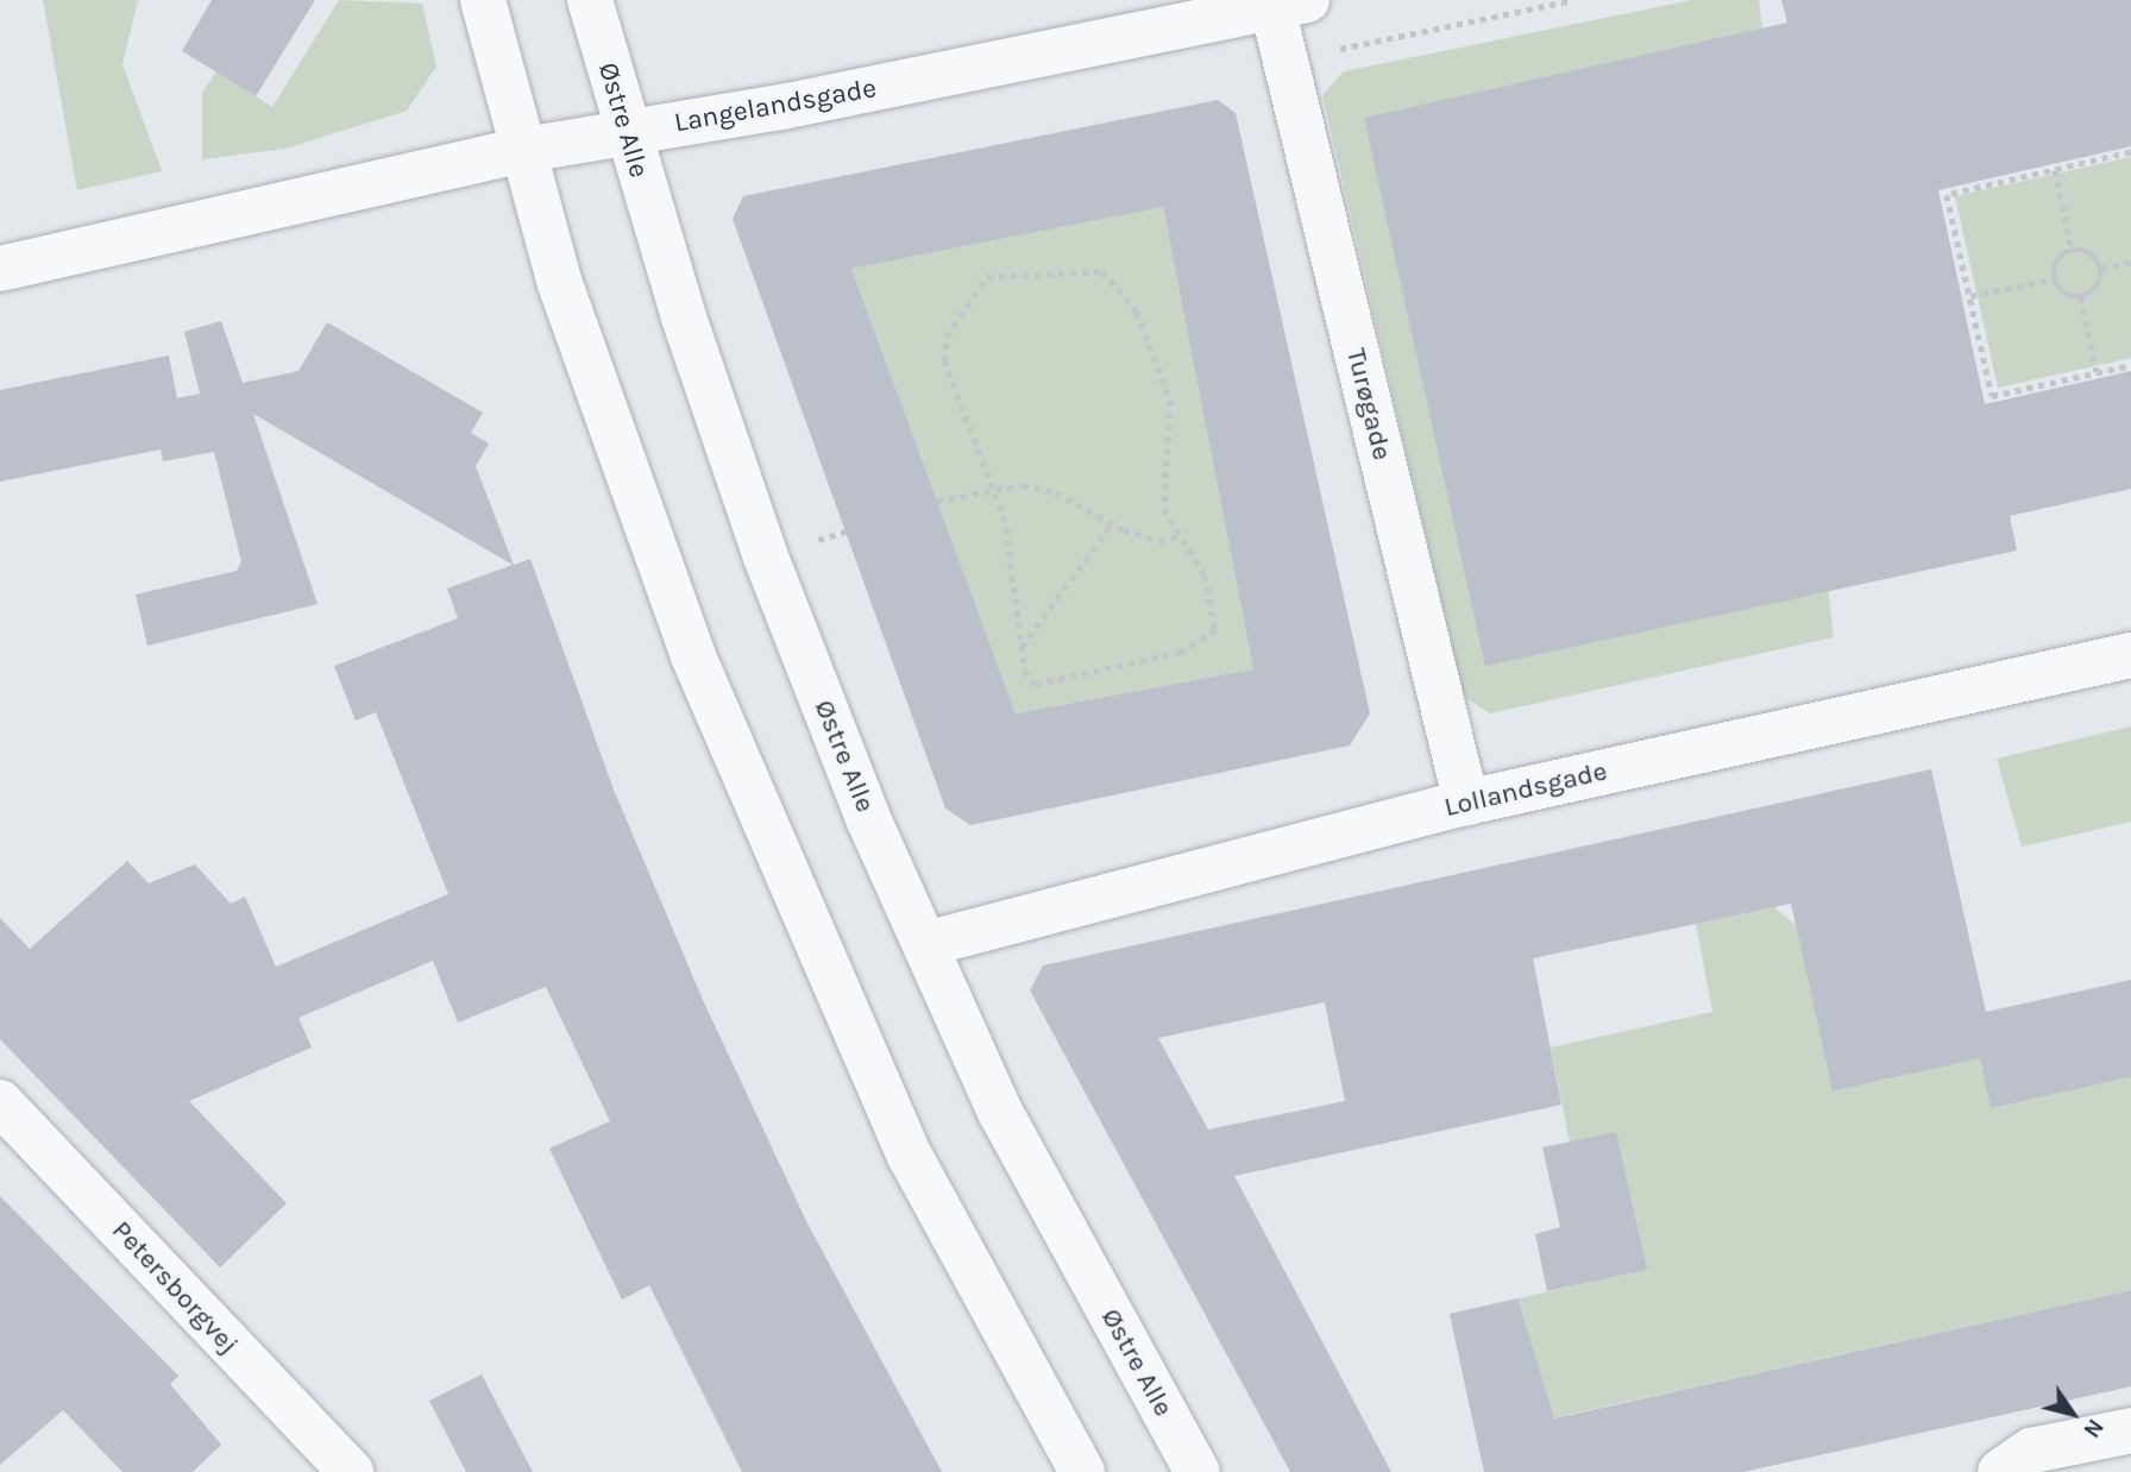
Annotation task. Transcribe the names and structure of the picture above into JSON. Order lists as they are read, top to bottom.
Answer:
{
  "streets": {
    "street": [
      "Langelandsgade",
      "Østre Alle",
      "Turøgade",
      "Lollandsgade",
      "Petersborgvej"
    ]
  },
  "crossings": [
    ["Langelandsgade", "Østre Alle"],
    ["Langelandsgade", "Turøgade"],
    ["Østre Alle", "Lollandsgade"],
    ["Turøgade", "Lollandsgade"]
  ],
  "north": "bottom right"
}
